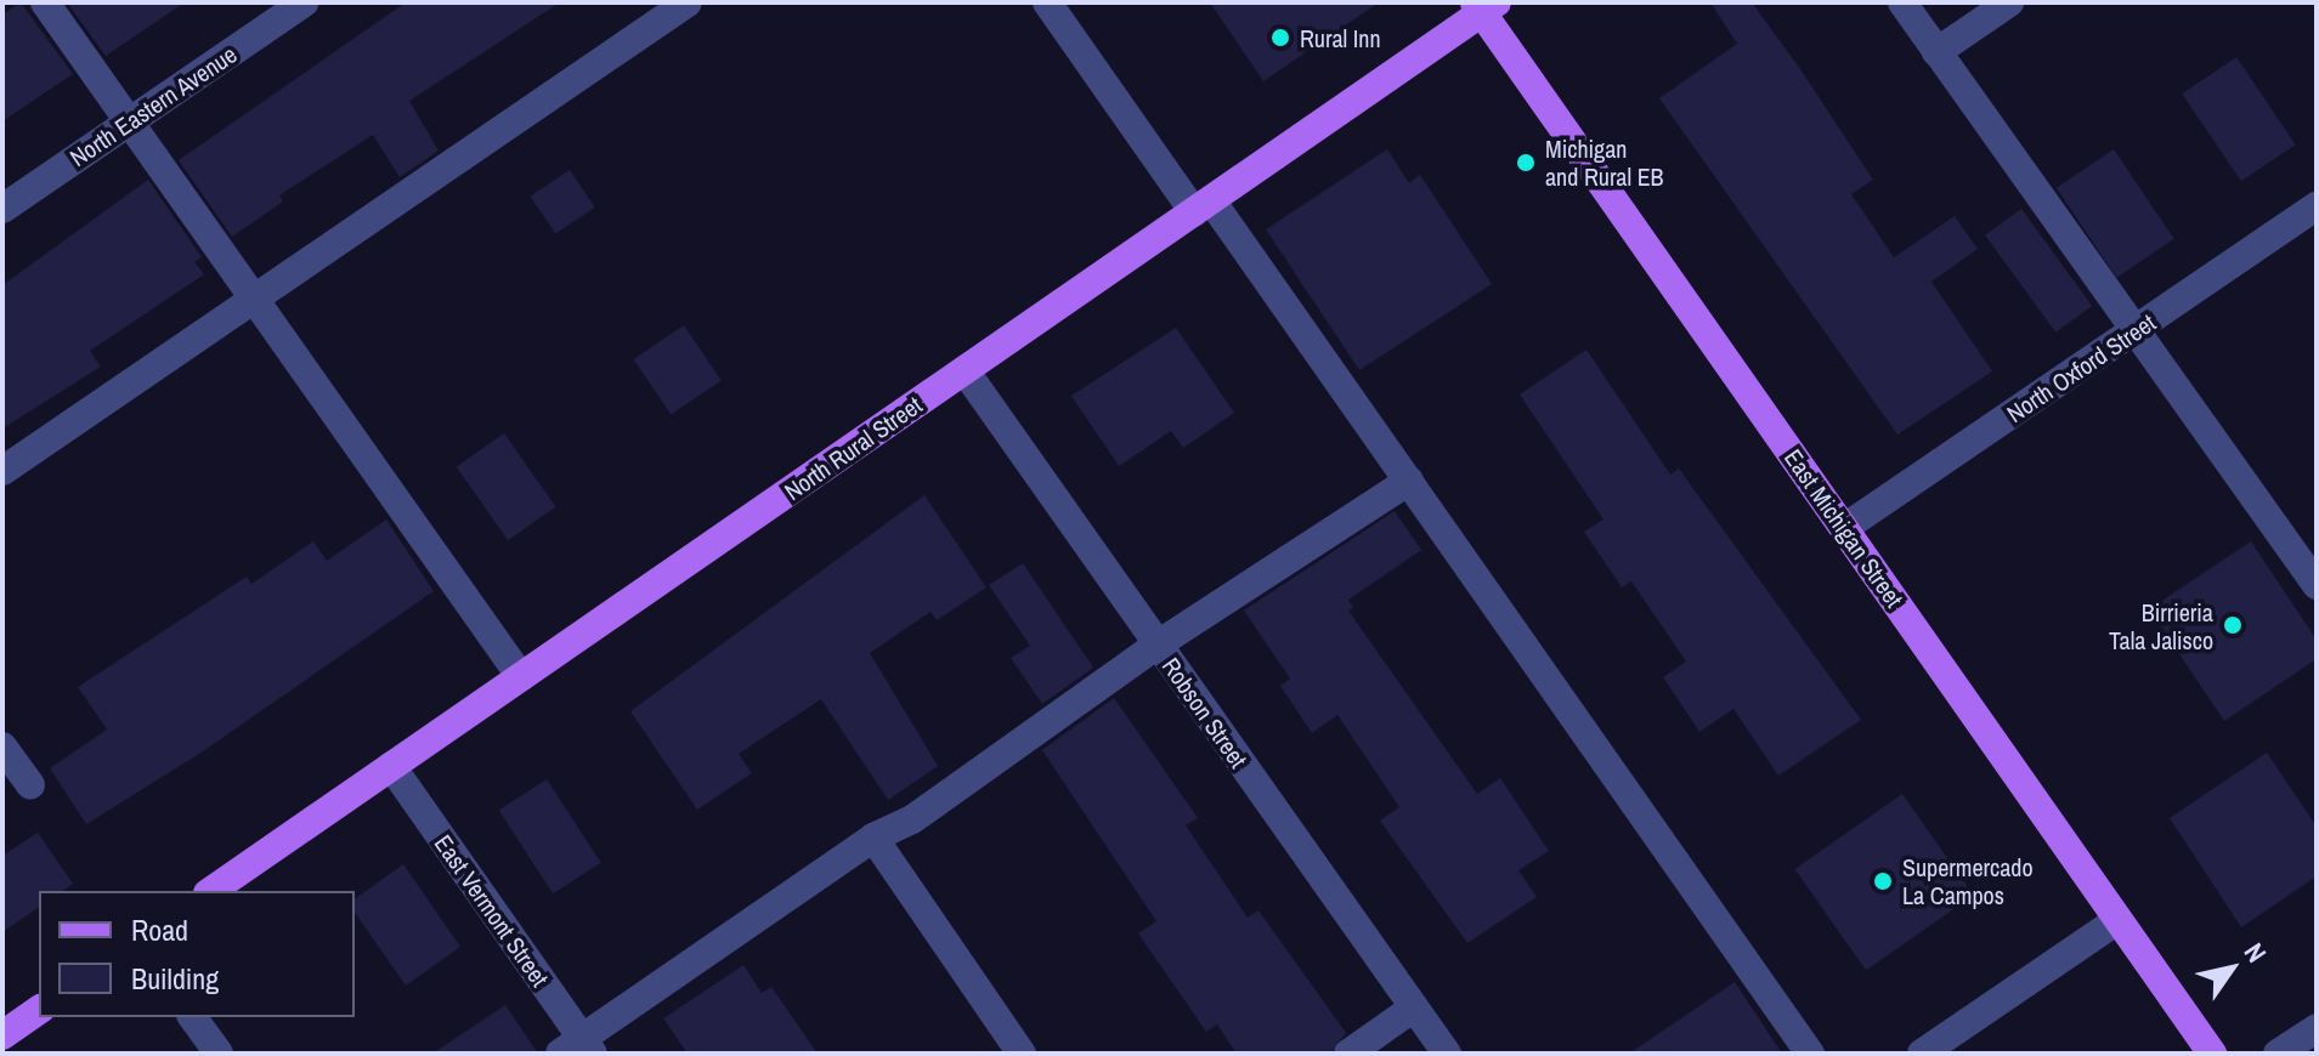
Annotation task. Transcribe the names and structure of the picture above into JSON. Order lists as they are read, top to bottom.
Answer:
{
  "streets": {
    "main road": ["North Rural Street", "East Michigan Street"],
    "street": [
      "North Eastern Avenue",
      "North Oxford Street",
      "Robson Street",
      "East Vermont Street"
    ]
  },
  "crossings": [
    ["North Oxford Street", "East Michigan Street"],
    ["North Rural Street", "East Michigan Street"],
    ["North Rural Street", "Robson Street"],
    ["North Rural Street", "East Vermont Street"]
  ],
  "places": [
    "Rural Inn",
    "Michigan and Rural EB",
    "Birrieria Tala Jalisco",
    "Supermercado La Campos"
  ],
  "legend": ["Road", "Building"],
  "north": "top right"
}
